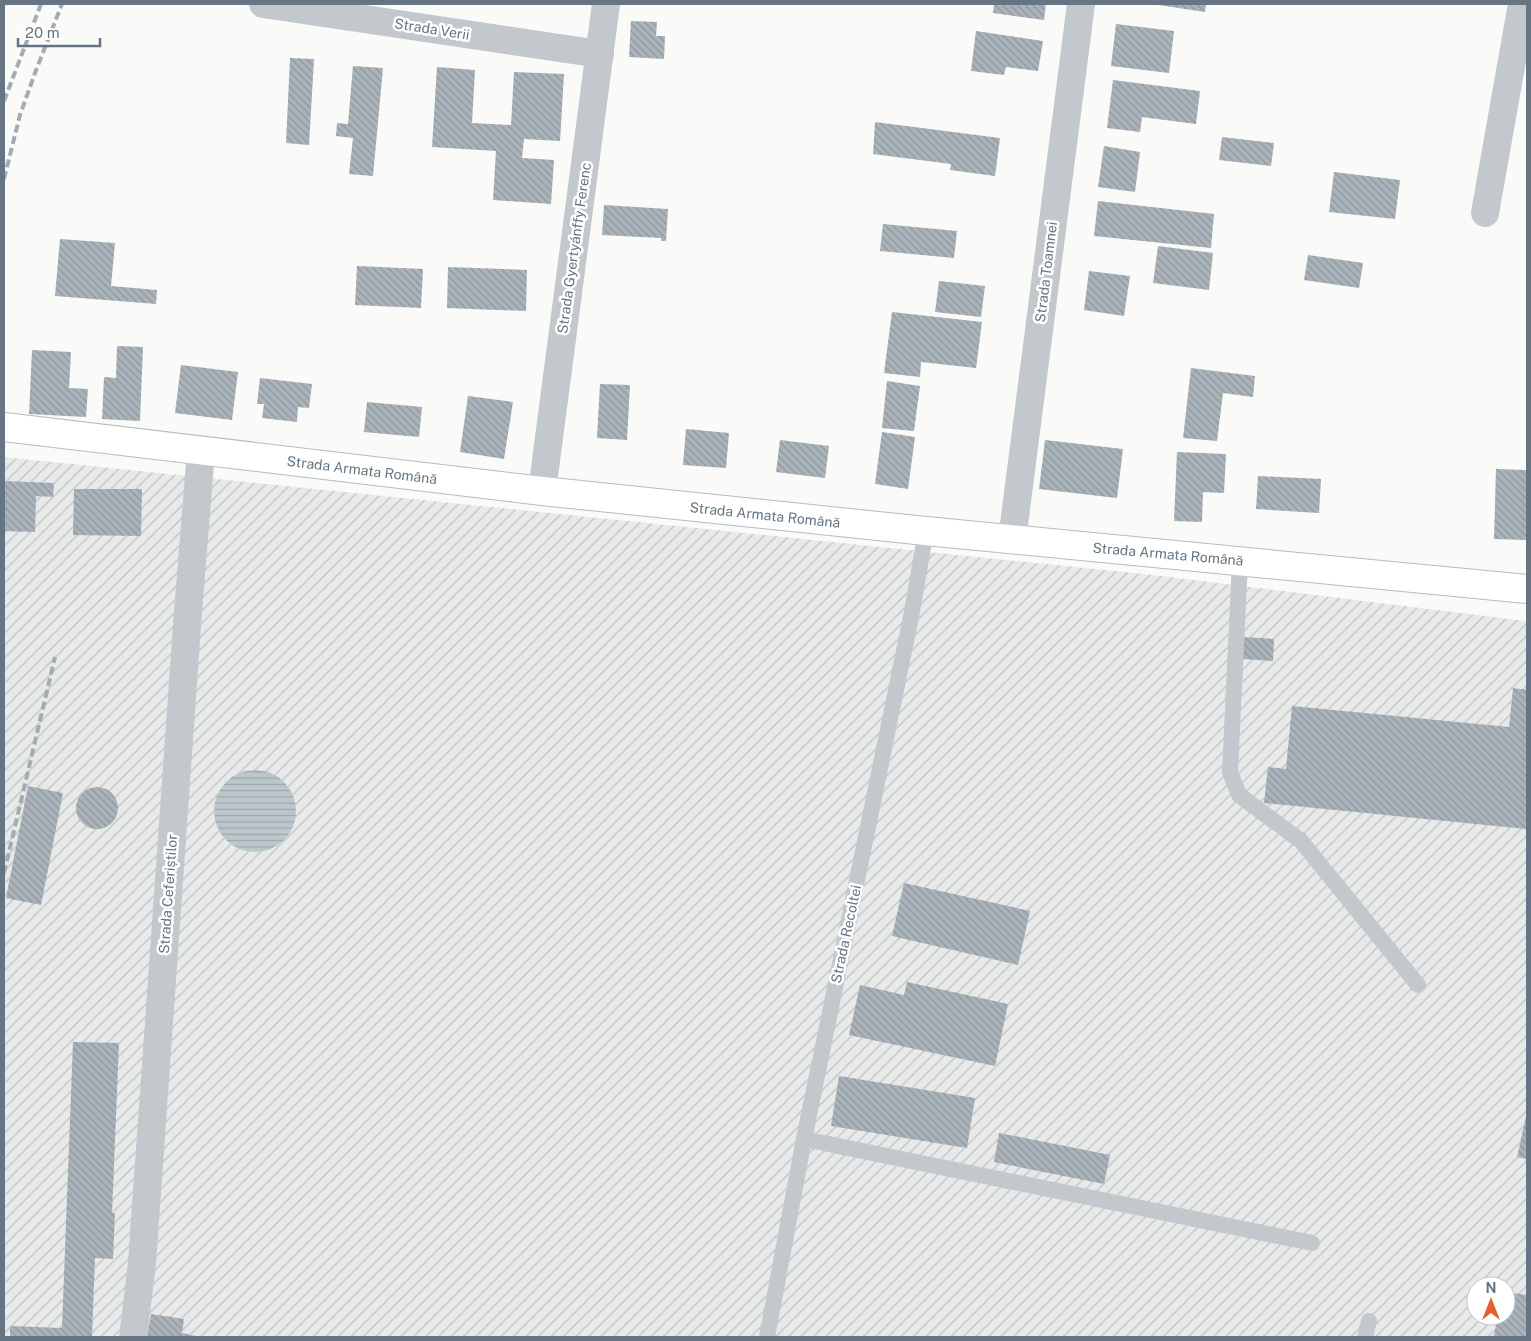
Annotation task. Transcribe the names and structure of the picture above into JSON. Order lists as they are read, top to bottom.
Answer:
{
  "streets": {
    "main road": ["Strada Armata Română"],
    "street": [
      "Strada Verii",
      "Strada Gyertyánffy Ferenc",
      "Strada Toamnei",
      "Strada Ceferiștilor"
    ],
    "lane": ["Strada Recoltei"]
  },
  "crossings": [
    ["Strada Verii", "Strada Gyertyánffy Ferenc"],
    ["Strada Gyertyánffy Ferenc", "Strada Armata Română"],
    ["Strada Toamnei", "Strada Armata Română"],
    ["Strada Armata Română", "Strada Ceferiștilor"],
    ["Strada Armata Română", "Strada Recoltei"]
  ],
  "scale_bar": "20 m",
  "north": "top"
}
